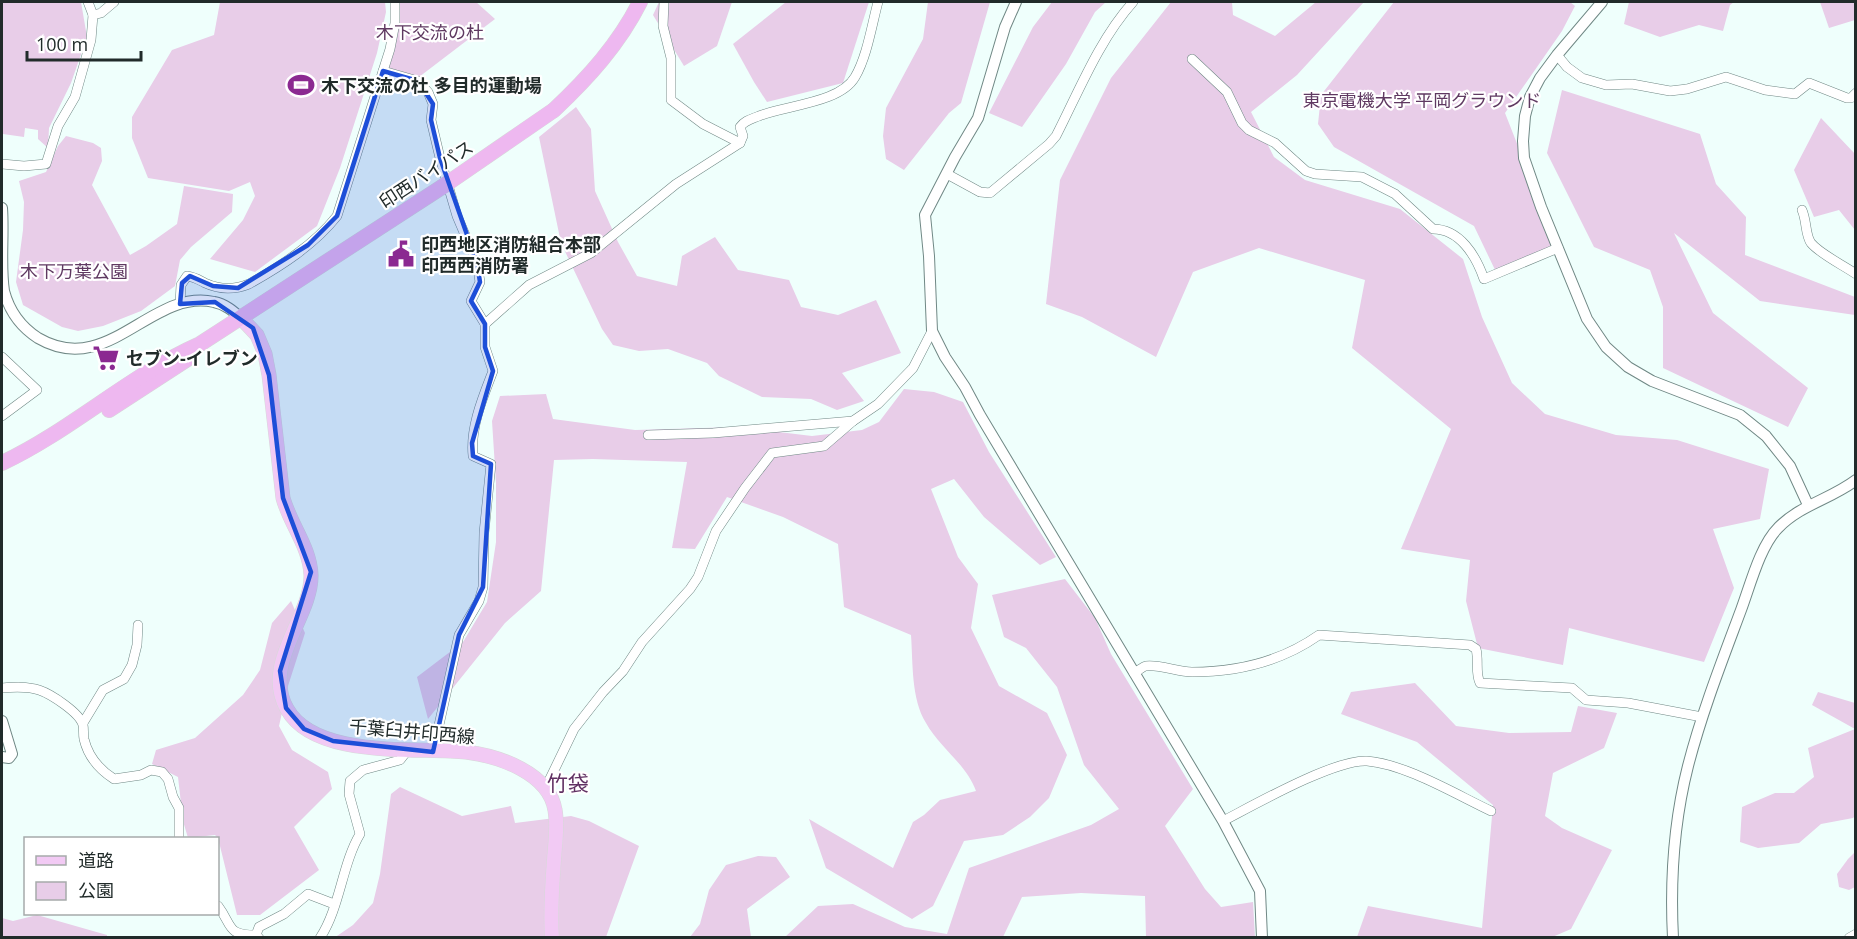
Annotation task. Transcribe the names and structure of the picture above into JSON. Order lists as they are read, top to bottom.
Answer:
{
  "streets": {
    "highway": ["印西バイパス"],
    "main road": ["千葉臼井印西線"]
  },
  "crossings": [
    ["印西バイパス", "千葉臼井印西線"]
  ],
  "districts": ["竹袋"],
  "parks": ["木下交流の杜", "東京電機大学 平岡グラウンド", "木下万葉公園"],
  "places": {
    "sports": ["木下交流の杜 多目的運動場"],
    "public building": ["印西地区消防組合本部 印西西消防署"],
    "supermarket": ["セブン-イレブン"]
  },
  "legend": ["道路", "公園"],
  "scale_bar": "100 m"
}
